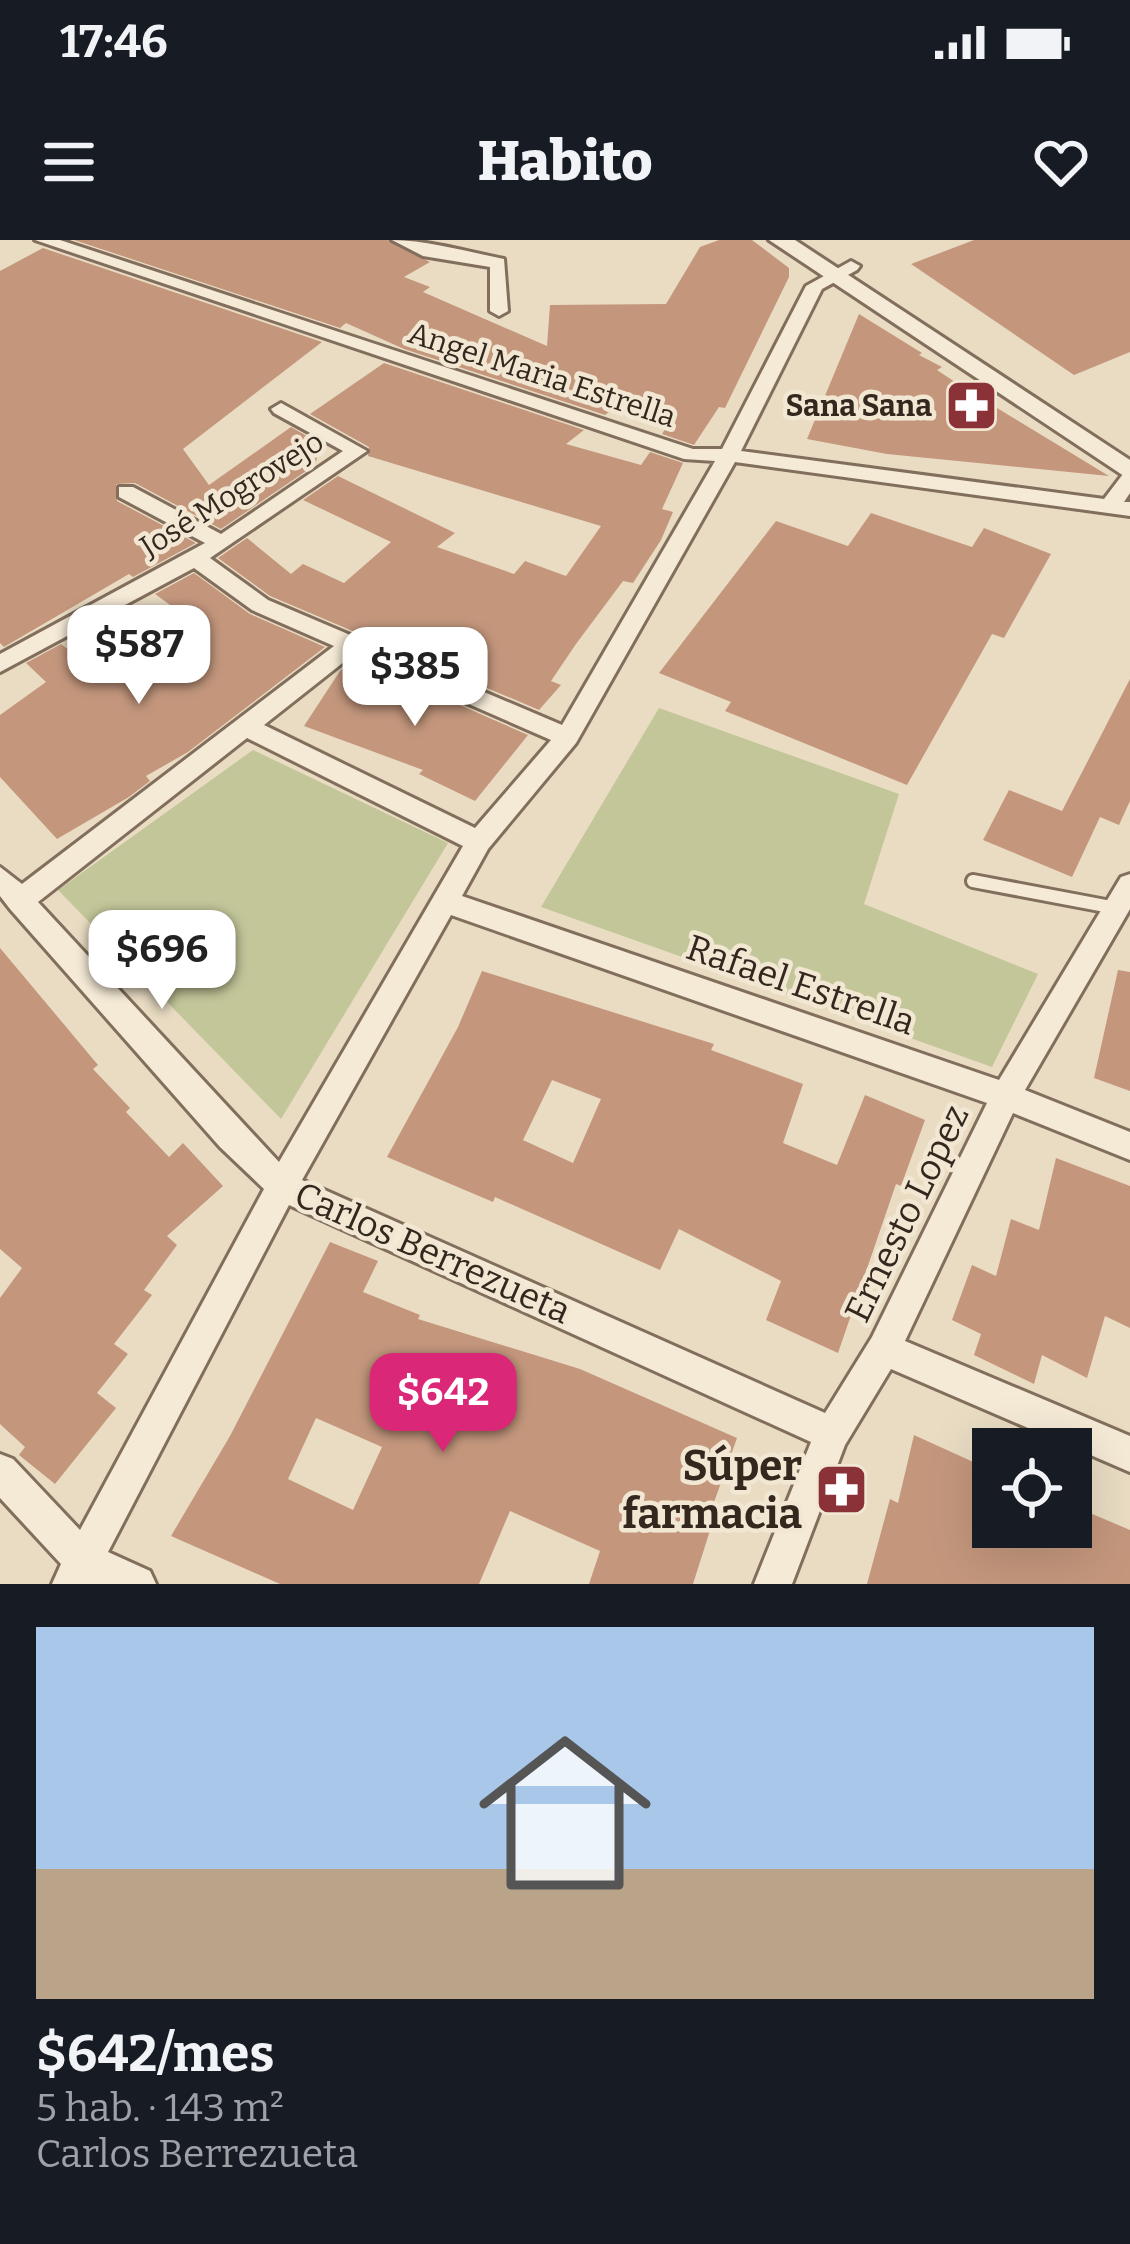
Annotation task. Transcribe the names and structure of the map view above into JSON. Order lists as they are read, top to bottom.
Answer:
{
  "streets": {
    "street": [
      "Angel Maria Estrella",
      "José Mogrovejo",
      "Rafael Estrella",
      "Ernesto Lopez",
      "Carlos Berrezueta"
    ]
  },
  "crossings": [
    ["Rafael Estrella", "Ernesto Lopez"],
    ["Ernesto Lopez", "Carlos Berrezueta"]
  ],
  "places": {
    "pharmacy": ["Sana Sana", "Súper farmacia"]
  },
  "page": {
    "status": "17:46",
    "header": "Habito",
    "price": [
      "$587",
      "$385",
      "$696",
      "$642"
    ],
    "list": [
      {
        "name": "$642/mes",
        "note": "5 hab. · 143 m² · Carlos Berrezueta"
      }
    ]
  }
}
